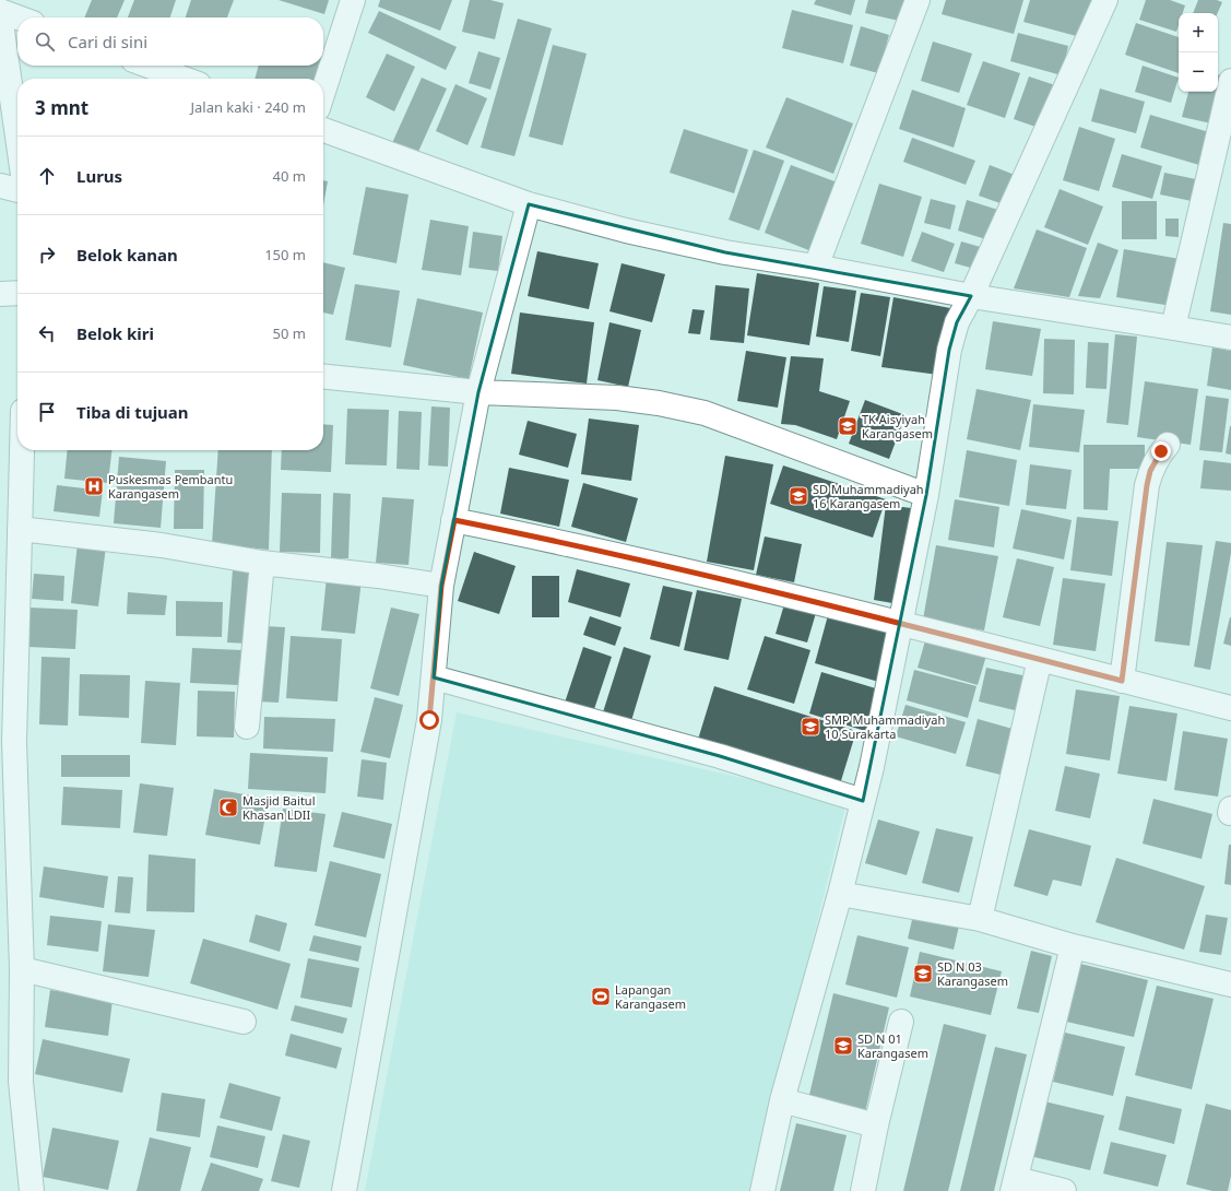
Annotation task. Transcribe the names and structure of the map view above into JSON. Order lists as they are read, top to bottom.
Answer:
{
  "places": {
    "school or university": [
      "TK Aisyiyah Karangasem",
      "SD Muhammadiyah 16 Karangasem",
      "SMP Muhammadiyah 10 Surakarta",
      "SD N 03 Karangasem",
      "SD N 01 Karangasem"
    ],
    "hospital": ["Puskesmas Pembantu Karangasem"],
    "mosque": ["Masjid Baitul Khasan LDII"],
    "sports": ["Lapangan Karangasem"]
  },
  "page": {
    "map_buttons": ["+", "−"],
    "search": "Cari di sini",
    "heading": ["3 mnt", "Jalan kaki · 240 m"],
    "list": [
      ["Lurus", "40 m"],
      ["Belok kanan", "150 m"],
      ["Belok kiri", "50 m"],
      "Tiba di tujuan"
    ]
  }
}
